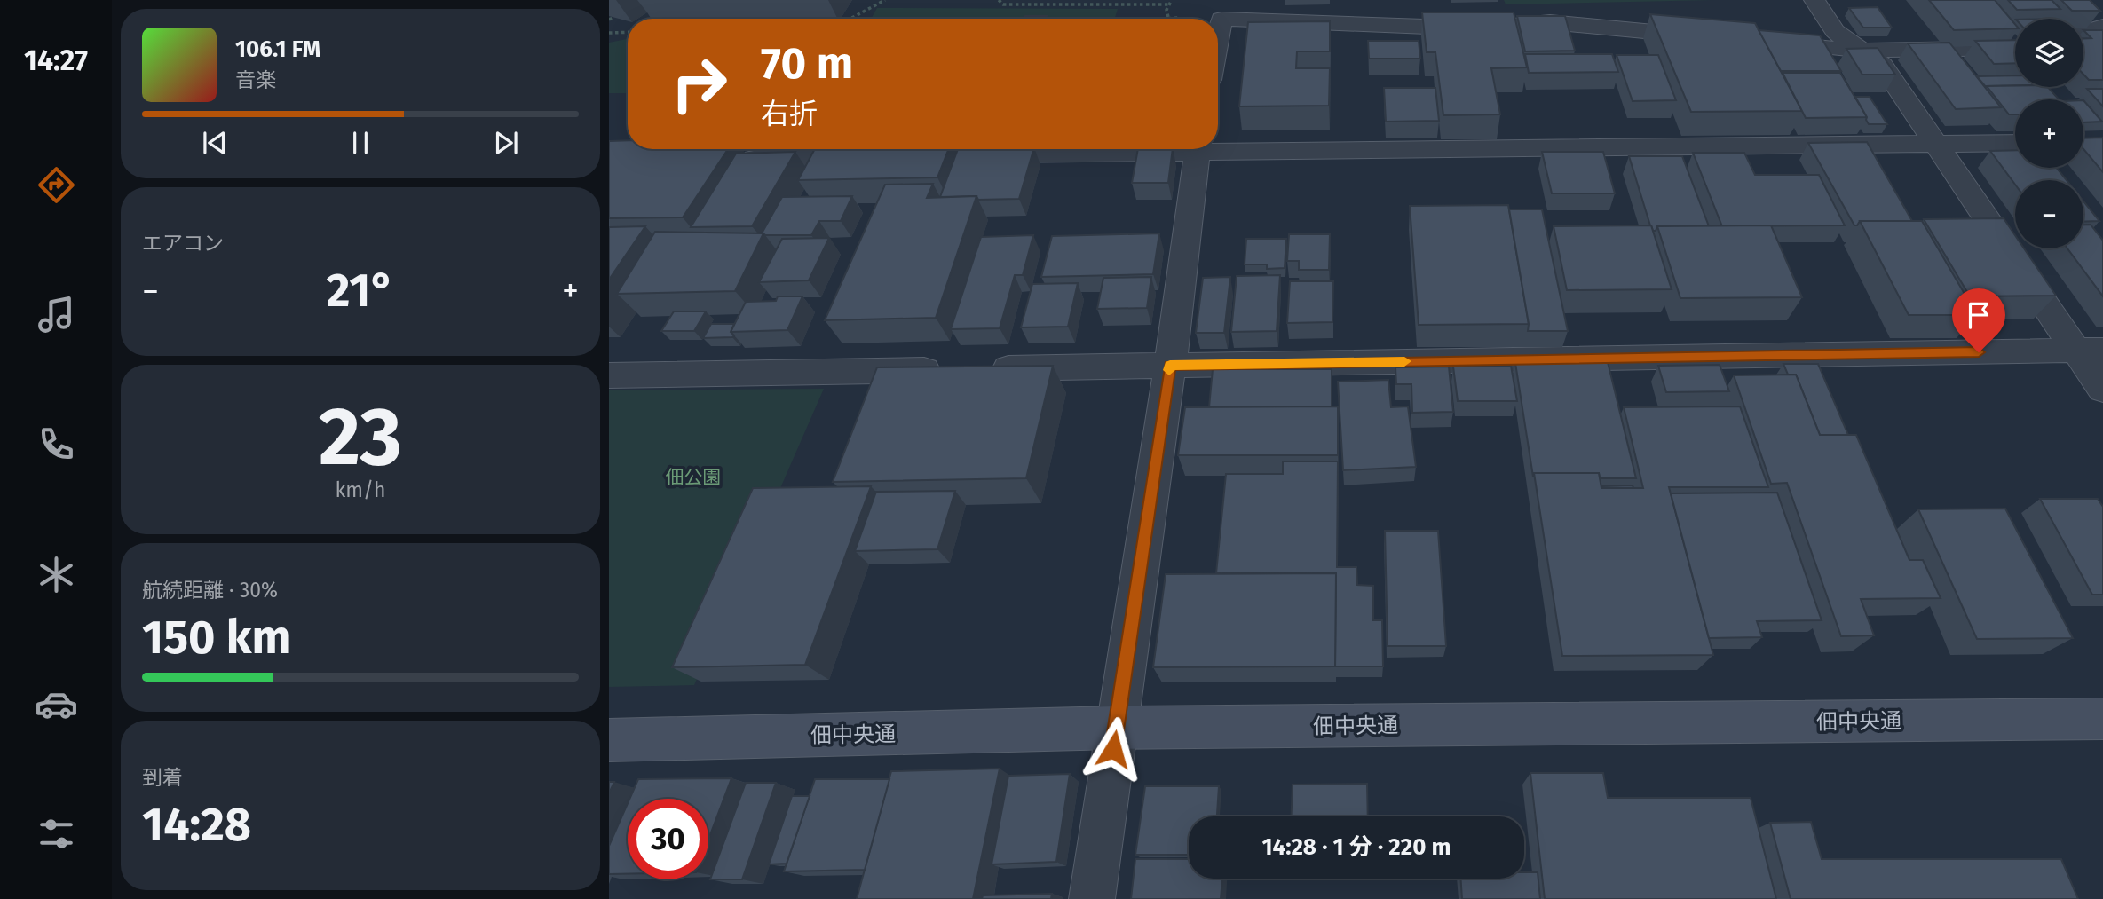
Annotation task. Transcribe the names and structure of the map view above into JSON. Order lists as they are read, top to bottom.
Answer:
{
  "streets": {
    "street": ["佃中央通"]
  },
  "parks": ["佃公園"],
  "page": {
    "tabs": "14:27",
    "map_buttons": ["+", "−"],
    "turn": ["70 m", "右折"],
    "song": ["106.1 FM", "音楽"],
    "tile": [
      "エアコン",
      ["23", "km/h"],
      ["航続距離 · 30%", "150 km"],
      ["到着", "14:28"]
    ],
    "heat": ["−", "21°", "+"],
    "limit": "30",
    "trip": "14:28 · 1 分 · 220 m"
  }
}
